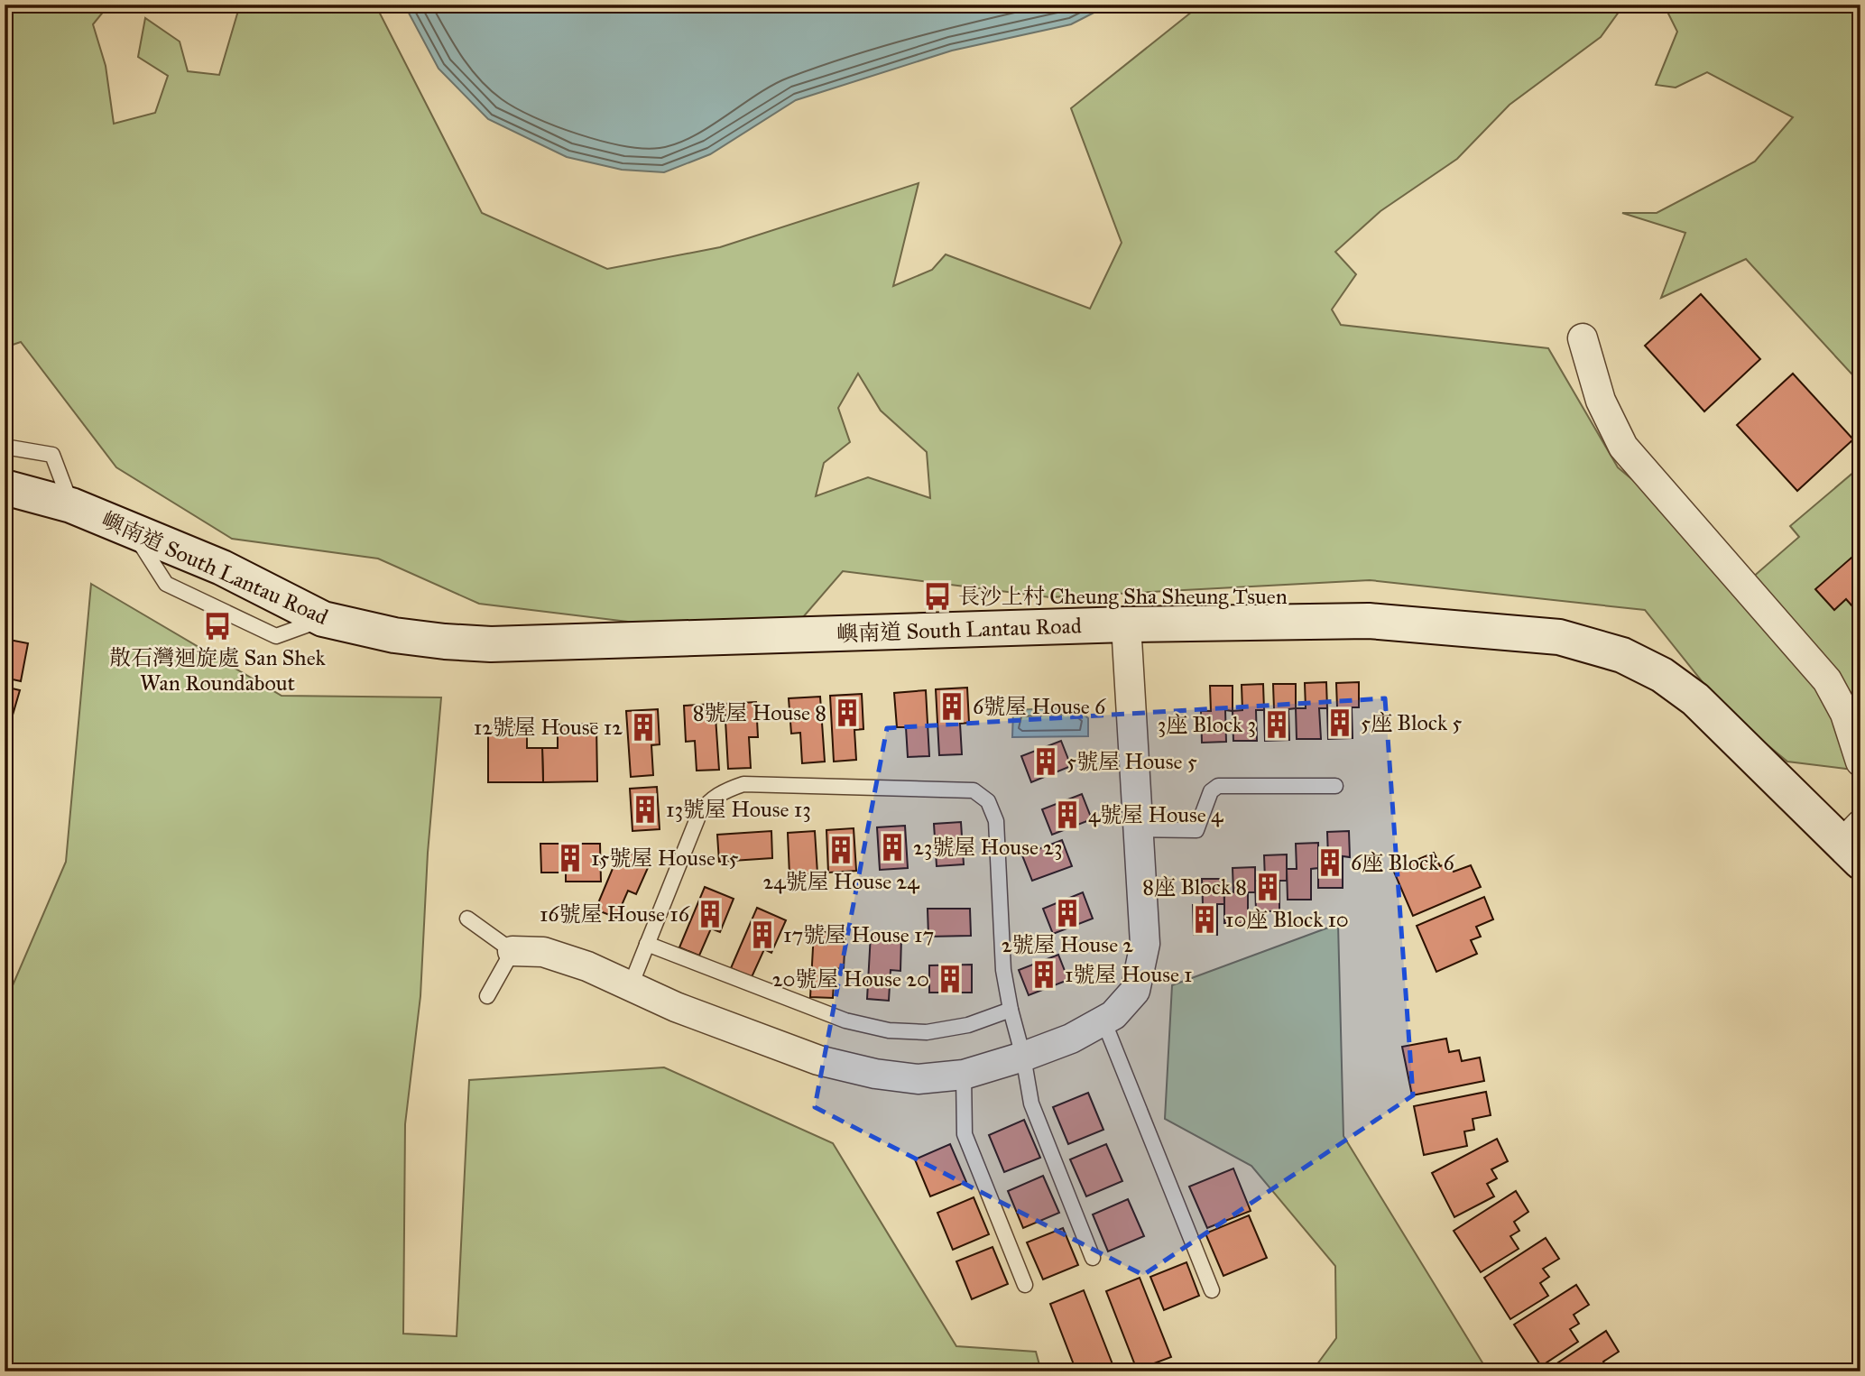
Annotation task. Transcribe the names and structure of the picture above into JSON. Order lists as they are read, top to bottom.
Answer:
{
  "streets": {
    "main road": ["嶼南道 South Lantau Road"]
  },
  "places": {
    "bus stop": ["長沙上村 Cheung Sha Sheung Tsuen", "散石灣迴旋處 San Shek Wan Roundabout"],
    "building": [
      "6號屋 House 6",
      "8號屋 House 8",
      "5座 Block 5",
      "3座 Block 3",
      "12號屋 House 12",
      "5號屋 House 5",
      "13號屋 House 13",
      "4號屋 House 4",
      "23號屋 House 23",
      "24號屋 House 24",
      "15號屋 House 15",
      "6座 Block 6",
      "8座 Block 8",
      "2號屋 House 2",
      "16號屋 House 16",
      "10座 Block 10",
      "17號屋 House 17",
      "1號屋 House 1",
      "20號屋 House 20"
    ]
  }
}
